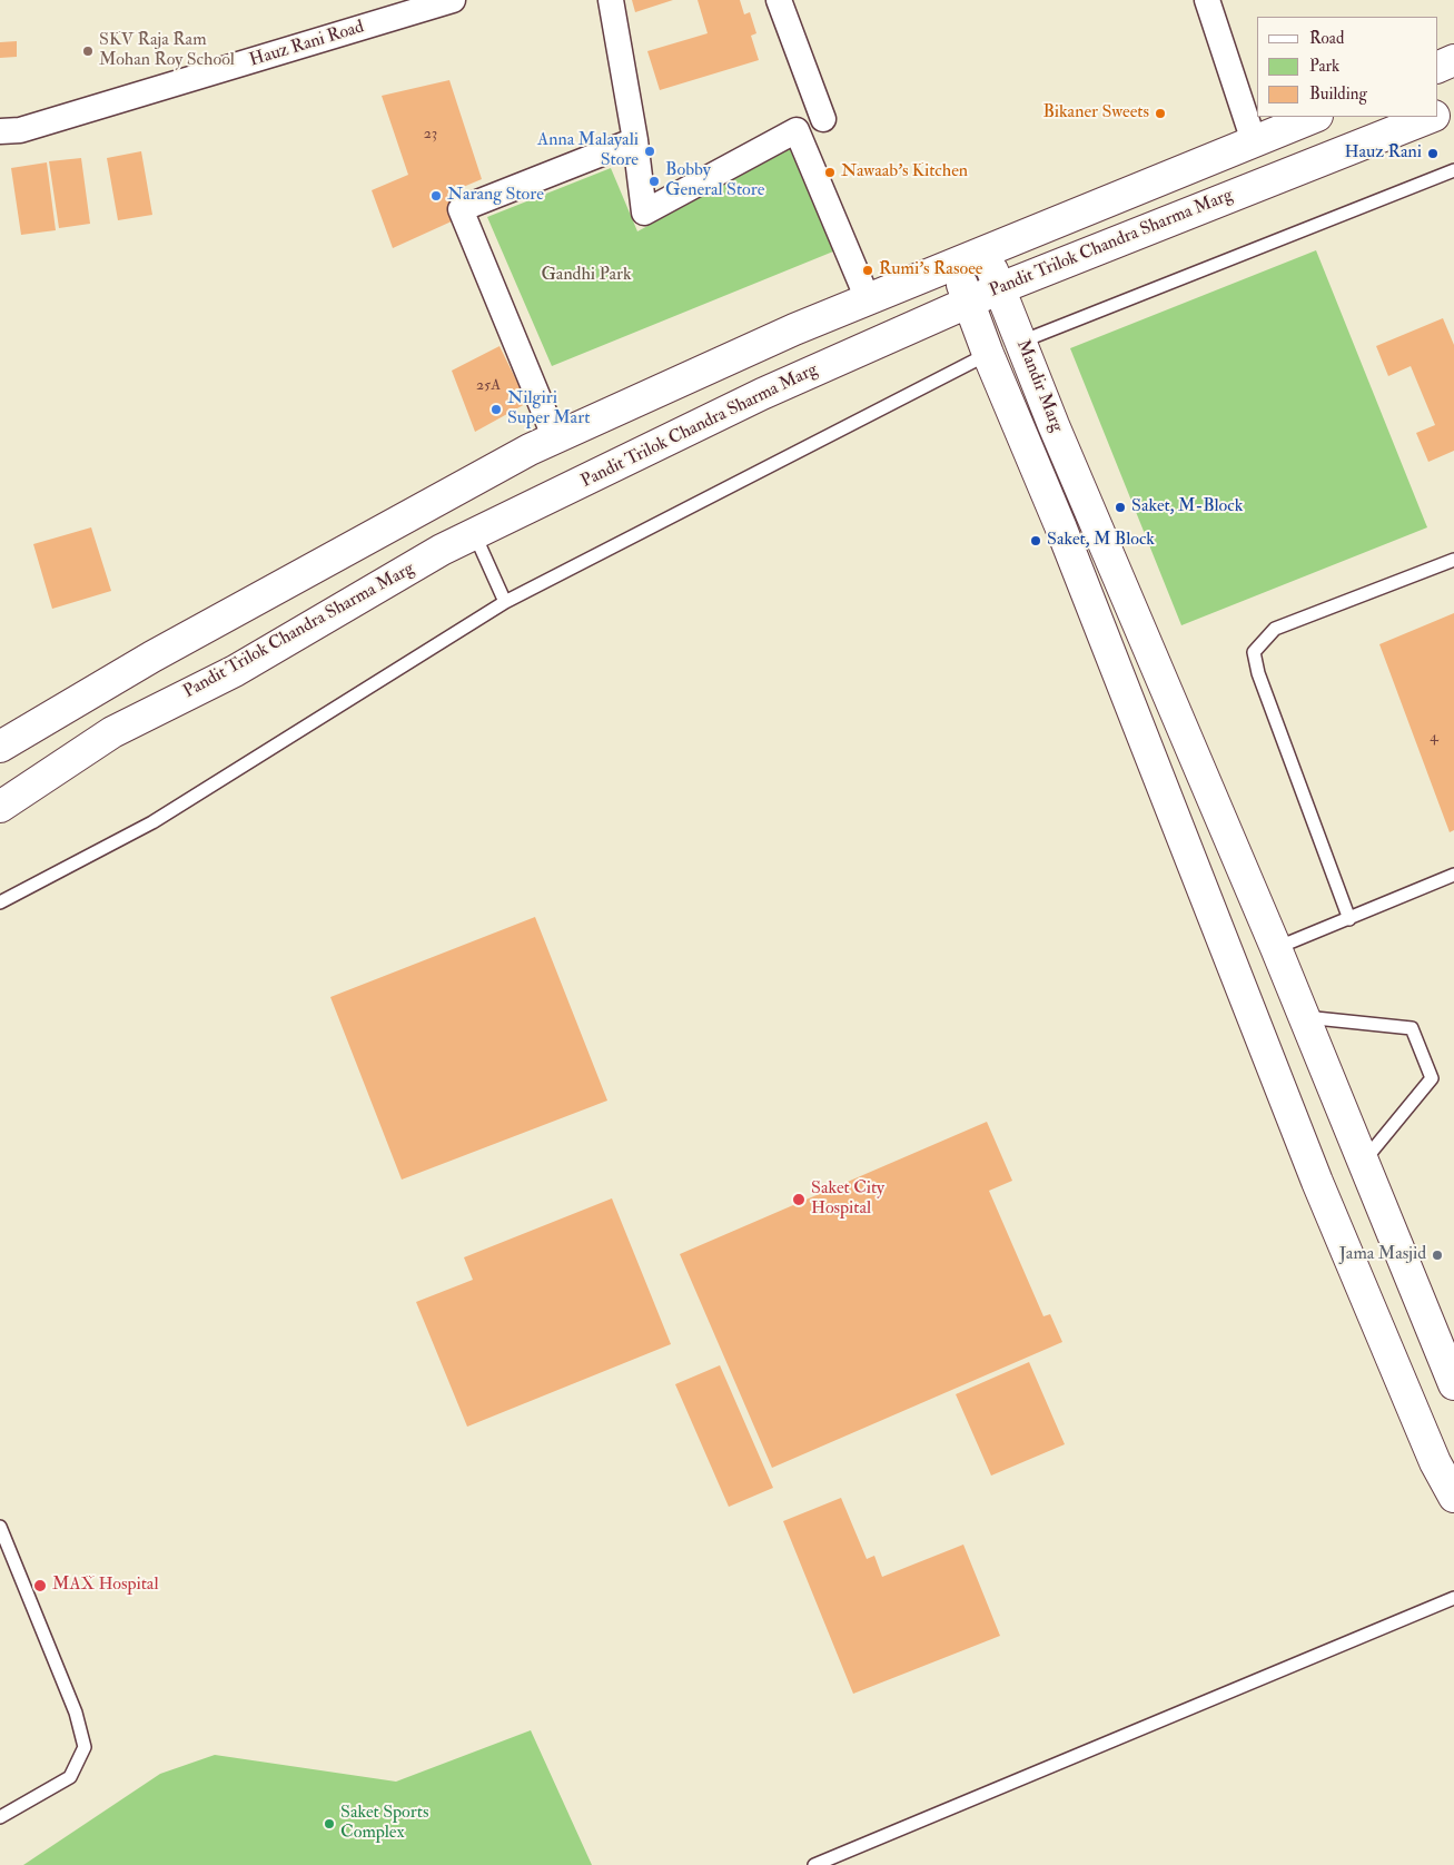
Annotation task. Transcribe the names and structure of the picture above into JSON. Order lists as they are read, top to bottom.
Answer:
{
  "streets": {
    "main road": ["Pandit Trilok Chandra Sharma Marg", "Mandir Marg"],
    "street": ["Hauz Rani Road"]
  },
  "crossings": [
    ["Pandit Trilok Chandra Sharma Marg", "Mandir Marg"]
  ],
  "parks": ["Gandhi Park"],
  "places": [
    "SKV Raja Ram Mohan Roy School",
    "Bikaner Sweets",
    "Anna Malayali Store",
    "Hauz Rani",
    "Nawaab's Kitchen",
    "Bobby General Store",
    "Narang Store",
    "Rumi's Rasoee",
    "Nilgiri Super Mart",
    "Saket, M-Block",
    "Saket, M Block",
    "Saket City Hospital",
    "Jama Masjid",
    "MAX Hospital",
    "Saket Sports Complex"
  ],
  "house_numbers": ["23", "25A", "4"],
  "legend": ["Road", "Park", "Building"]
}
